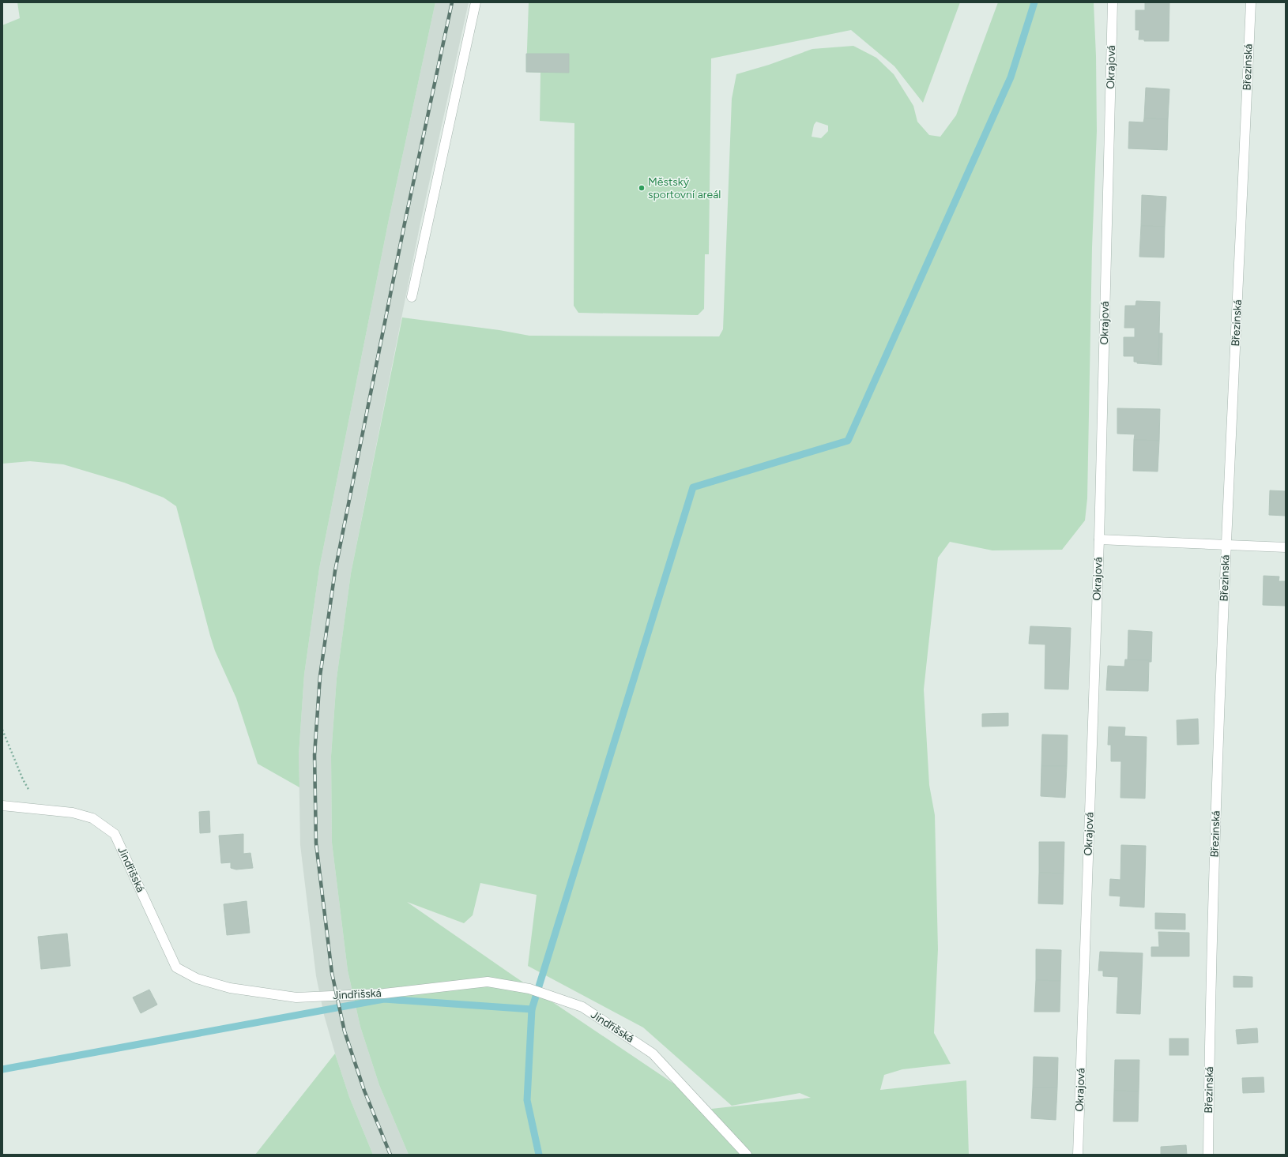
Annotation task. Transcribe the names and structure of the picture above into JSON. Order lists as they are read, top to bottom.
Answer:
{
  "streets": {
    "street": ["Okrajová", "Březinská", "Jindřišská"]
  },
  "places": ["Městský sportovní areál"]
}
